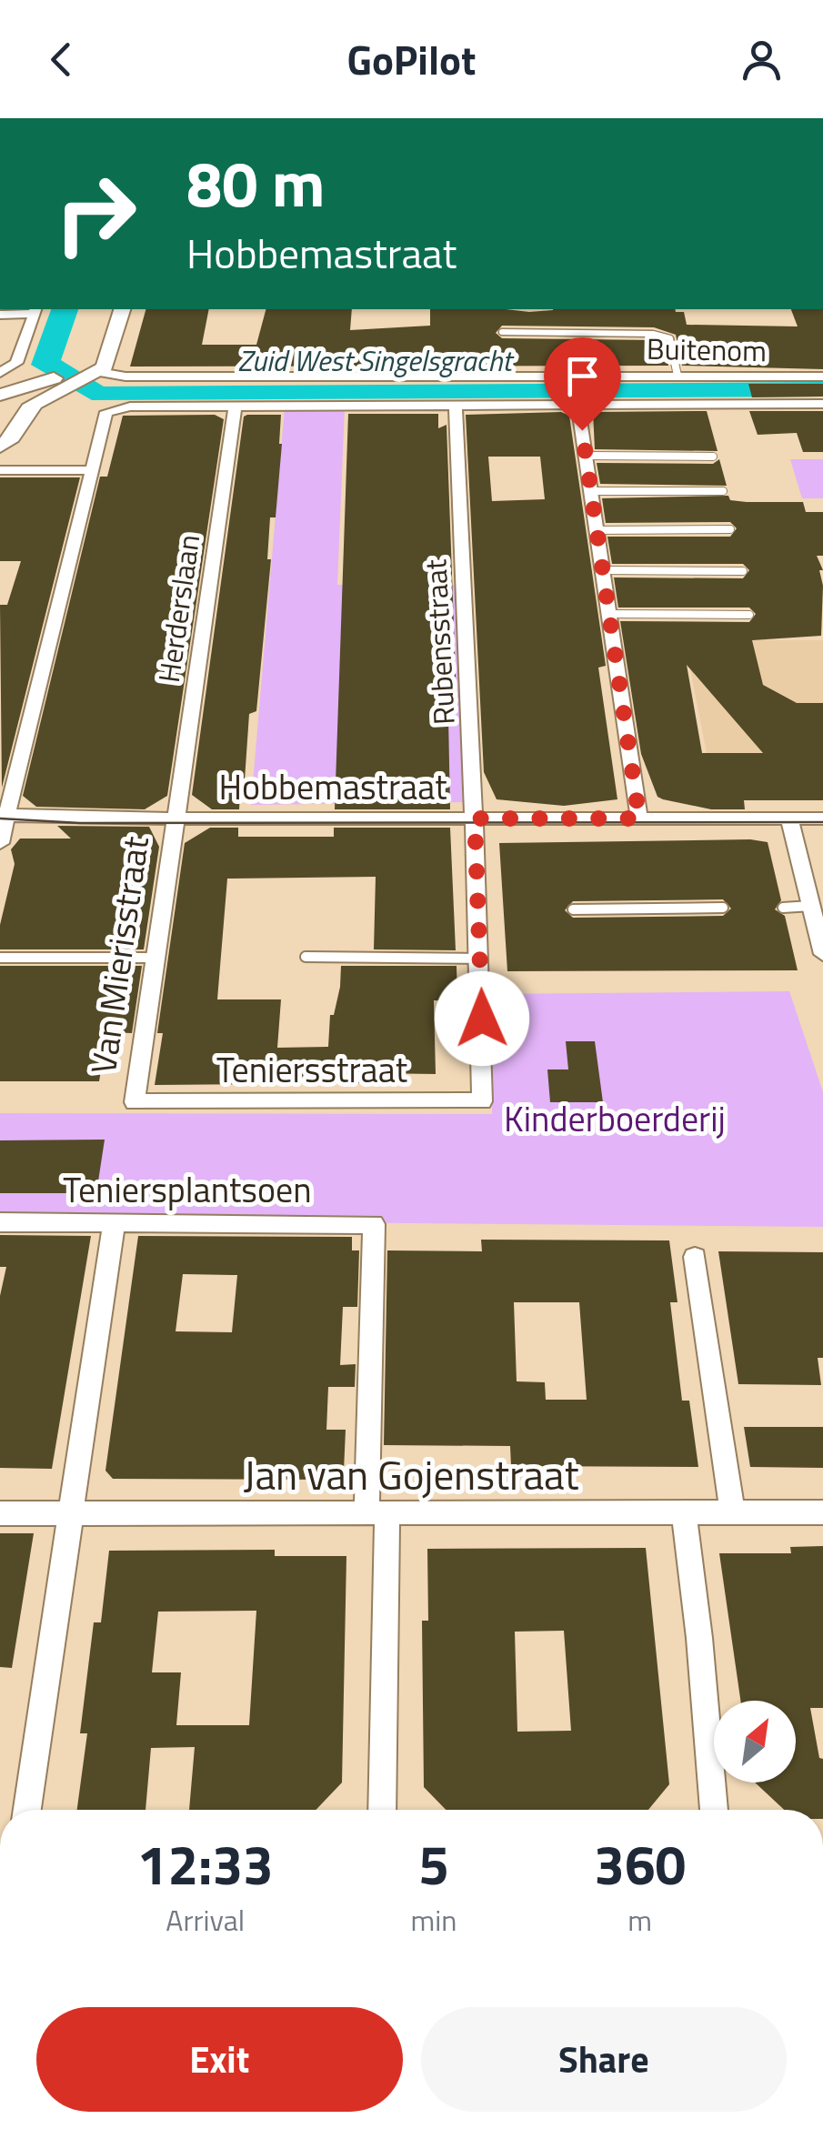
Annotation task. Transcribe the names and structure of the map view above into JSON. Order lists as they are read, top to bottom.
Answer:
{
  "streets": {
    "street": [
      "Buitenom",
      "Herderslaan",
      "Rubensstraat",
      "Hobbemastraat",
      "Van Mierisstraat",
      "Teniersstraat",
      "Teniersplantsoen",
      "Jan van Gojenstraat"
    ]
  },
  "crossings": [
    ["Herderslaan", "Hobbemastraat"],
    ["Herderslaan", "Van Mierisstraat"],
    ["Rubensstraat", "Hobbemastraat"],
    ["Rubensstraat", "Teniersstraat"],
    ["Hobbemastraat", "Van Mierisstraat"],
    ["Van Mierisstraat", "Teniersstraat"],
    ["Teniersplantsoen", "Jan van Gojenstraat"]
  ],
  "water": ["Zuid West Singelsgracht"],
  "parks": ["Kinderboerderij"],
  "north": "top right",
  "page": {
    "header": "GoPilot",
    "turn": ["80 m", "Hobbemastraat"],
    "eta": [
      "12:33",
      "Arrival",
      "5",
      "min",
      "360",
      "m"
    ],
    "buttons": ["Exit", "Share"]
  }
}
